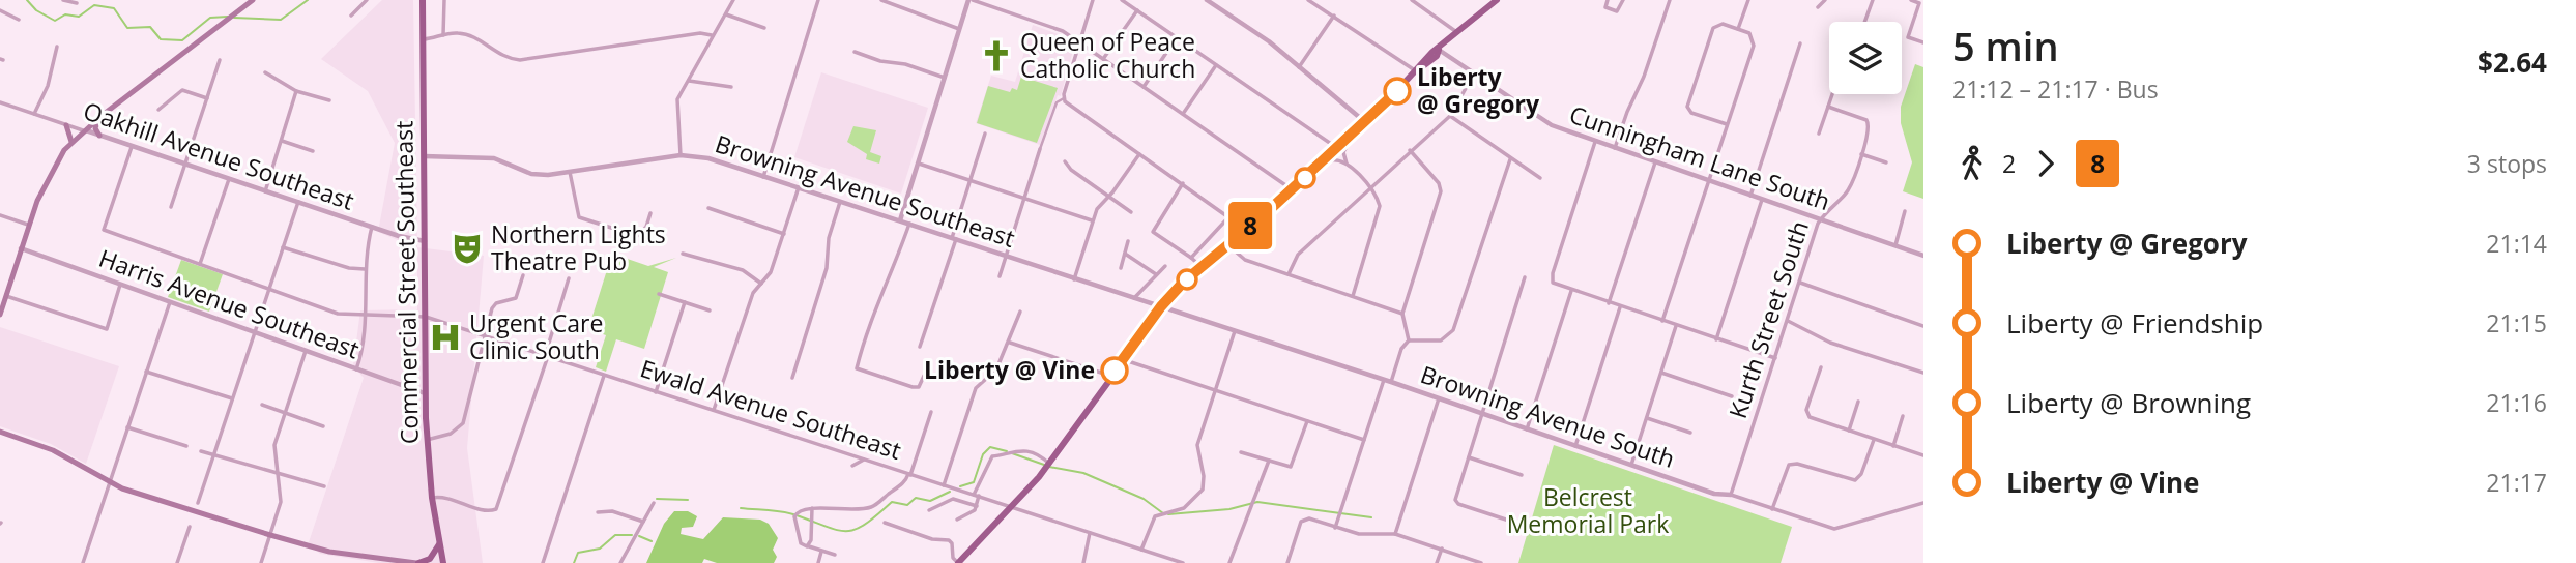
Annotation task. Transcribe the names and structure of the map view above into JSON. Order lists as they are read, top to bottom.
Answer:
{
  "streets": {
    "main road": ["Commercial Street Southeast"],
    "street": [
      "Oakhill Avenue Southeast",
      "Cunningham Lane South",
      "Browning Avenue Southeast",
      "Harris Avenue Southeast",
      "Kurth Street South",
      "Ewald Avenue Southeast",
      "Browning Avenue South"
    ]
  },
  "crossings": [
    ["Oakhill Avenue Southeast", "Commercial Street Southeast"],
    ["Oakhill Avenue Southeast", "Ewald Avenue Southeast"],
    ["Cunningham Lane South", "Kurth Street South"],
    ["Browning Avenue Southeast", "Commercial Street Southeast"],
    ["Browning Avenue Southeast", "Browning Avenue South"],
    ["Commercial Street Southeast", "Harris Avenue Southeast"],
    ["Commercial Street Southeast", "Ewald Avenue Southeast"],
    ["Kurth Street South", "Browning Avenue South"]
  ],
  "parks": ["Belcrest Memorial Park"],
  "places": {
    "church": ["Queen of Peace Catholic Church"],
    "other": ["Liberty @ Gregory", "Liberty @ Vine"],
    "theatre": ["Northern Lights Theatre Pub"],
    "hospital": ["Urgent Care Clinic South"]
  },
  "lines": ["bus line 8"],
  "page": {
    "on_map": "8",
    "heading": ["5 min", "21:12 – 21:17 · Bus", "$2.64"],
    "legs": ["2", "8", "3 stops"],
    "list": [
      {
        "name": "Liberty @ Gregory",
        "value": "21:14"
      },
      {
        "name": "Liberty @ Friendship",
        "value": "21:15"
      },
      {
        "name": "Liberty @ Browning",
        "value": "21:16"
      },
      {
        "name": "Liberty @ Vine",
        "value": "21:17"
      }
    ]
  }
}
